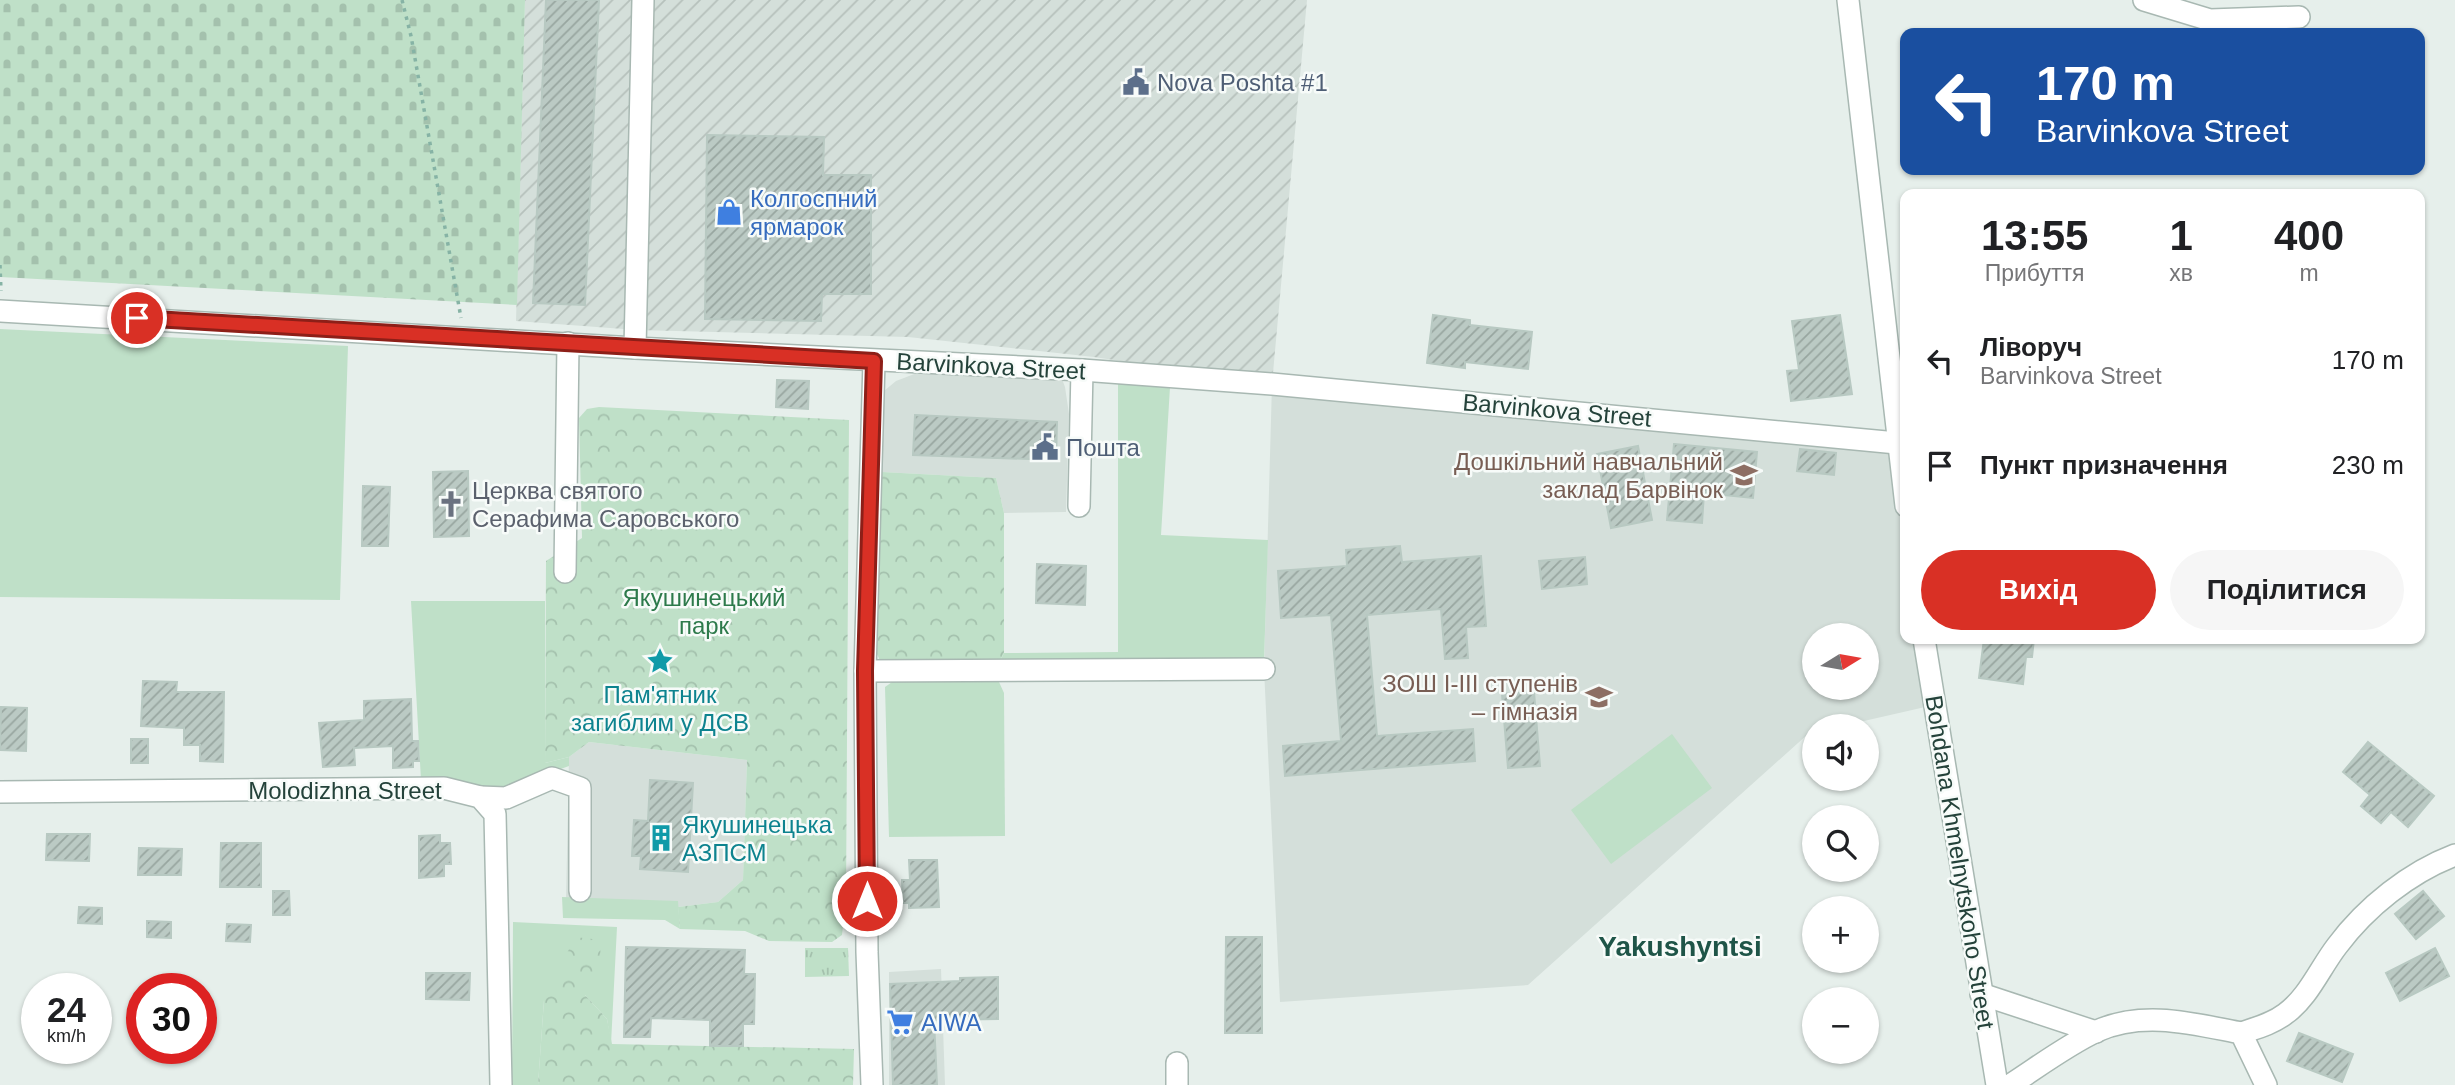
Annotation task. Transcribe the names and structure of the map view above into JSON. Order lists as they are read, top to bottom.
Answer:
{
  "streets": {
    "street": ["Barvinkova Street", "Molodizhna Street", "Bohdana Khmelnytskoho Street"]
  },
  "districts": ["Yakushyntsi"],
  "parks": ["Якушинецький парк"],
  "places": {
    "public building": ["Nova Poshta #1", "Пошта"],
    "shop": ["Колгоспний ярмарок"],
    "school or university": ["Дошкільний навчальний заклад Барвінок", "ЗОШ І-ІІІ ступенів – гімназія"],
    "church": ["Церква святого Серафима Саровського"],
    "place": ["Пам'ятник загиблим у ДСВ"],
    "building": ["Якушинецька АЗПСМ"],
    "supermarket": ["AIWA"]
  },
  "north": "right",
  "page": {
    "turn": ["170 m", "Barvinkova Street"],
    "eta": [
      "13:55",
      "Прибуття",
      "1",
      "хв",
      "400",
      "m"
    ],
    "list": [
      {
        "name": "Ліворуч",
        "note": "Barvinkova Street",
        "value": "170 m"
      },
      {
        "name": "Пункт призначення",
        "value": "230 m"
      }
    ],
    "buttons": ["Вихід", "Поділитися"],
    "map_buttons": ["+", "−"],
    "speed": "24 km/h",
    "limit": "30"
  }
}
